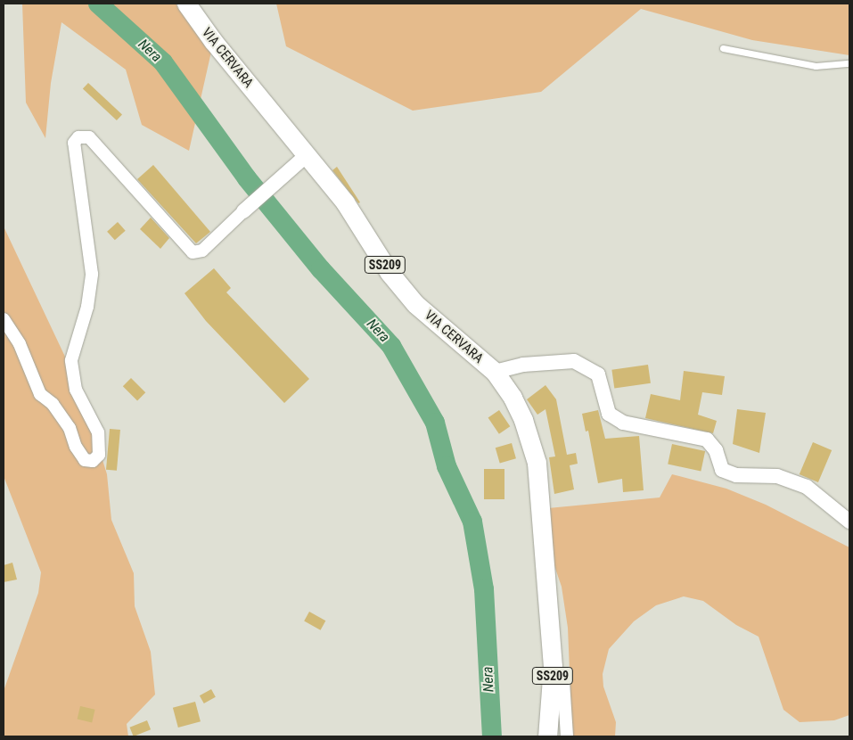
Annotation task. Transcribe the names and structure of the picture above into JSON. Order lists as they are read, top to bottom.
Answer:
{
  "streets": {
    "main road": ["VIA CERVARA", "SS209"]
  },
  "water": ["Nera"]
}
